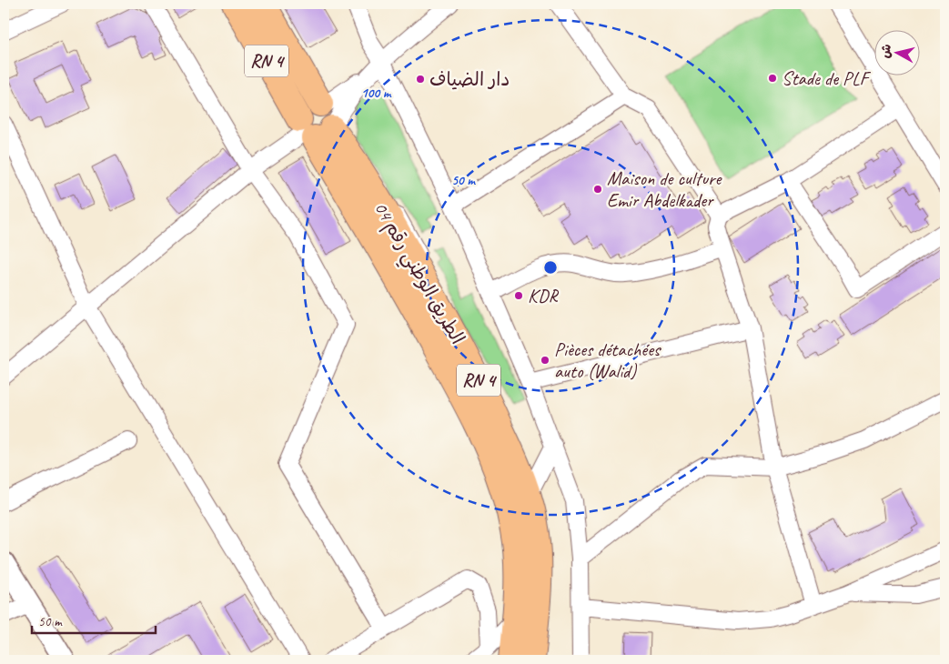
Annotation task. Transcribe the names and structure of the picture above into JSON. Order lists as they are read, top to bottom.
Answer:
{
  "streets": {
    "highway": ["RN 4", "الطريق الوطني رقم 04"]
  },
  "places": [
    "Stade de PLF",
    "دار الضياف",
    "Maison de culture Emir Abdelkader",
    "KDR",
    "Pièces détachées auto (Walid)"
  ],
  "scale_bar": "50 m",
  "north": "left",
  "rings": ["100 m", "50 m"]
}
